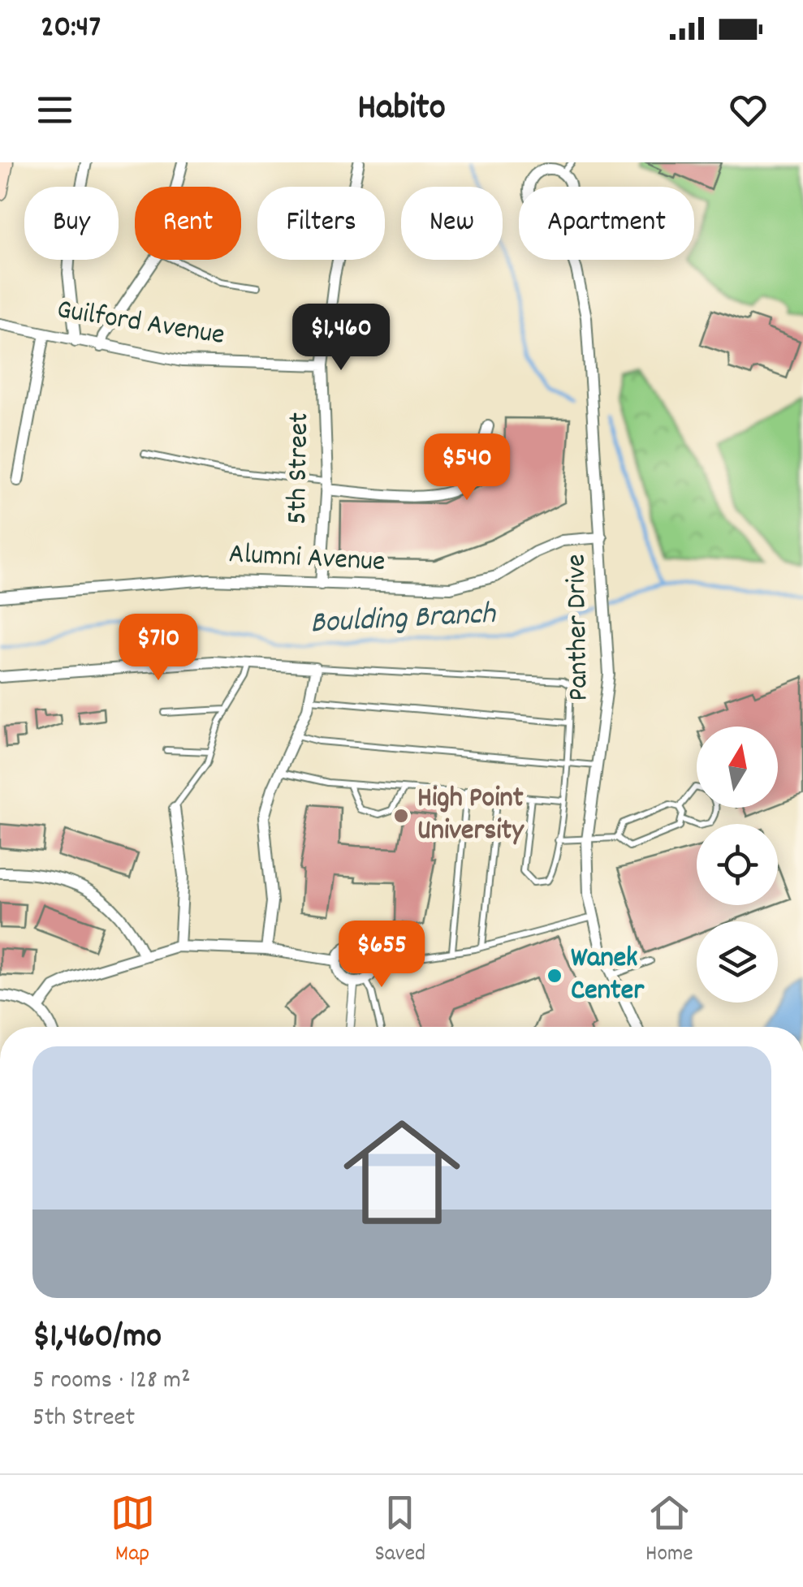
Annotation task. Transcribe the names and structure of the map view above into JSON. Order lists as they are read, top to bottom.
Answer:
{
  "streets": {
    "street": [
      "Guilford Avenue",
      "5th Street",
      "Alumni Avenue",
      "Panther Drive"
    ]
  },
  "crossings": [
    ["Guilford Avenue", "5th Street"],
    ["5th Street", "Alumni Avenue"],
    ["Alumni Avenue", "Panther Drive"]
  ],
  "water": ["Boulding Branch"],
  "places": ["High Point University", "Wanek Center"],
  "north": "top",
  "page": {
    "status": "20:47",
    "header": "Habito",
    "chip": [
      "Buy",
      "Rent",
      "Filters",
      "New",
      "Apartment"
    ],
    "price": [
      "$1,460",
      "$540",
      "$710",
      "$655"
    ],
    "list": [
      {
        "name": "$1,460/mo",
        "note": "5 rooms · 128 m² · 5th Street"
      }
    ],
    "tabs": ["Map", "Saved", "Home"]
  }
}
